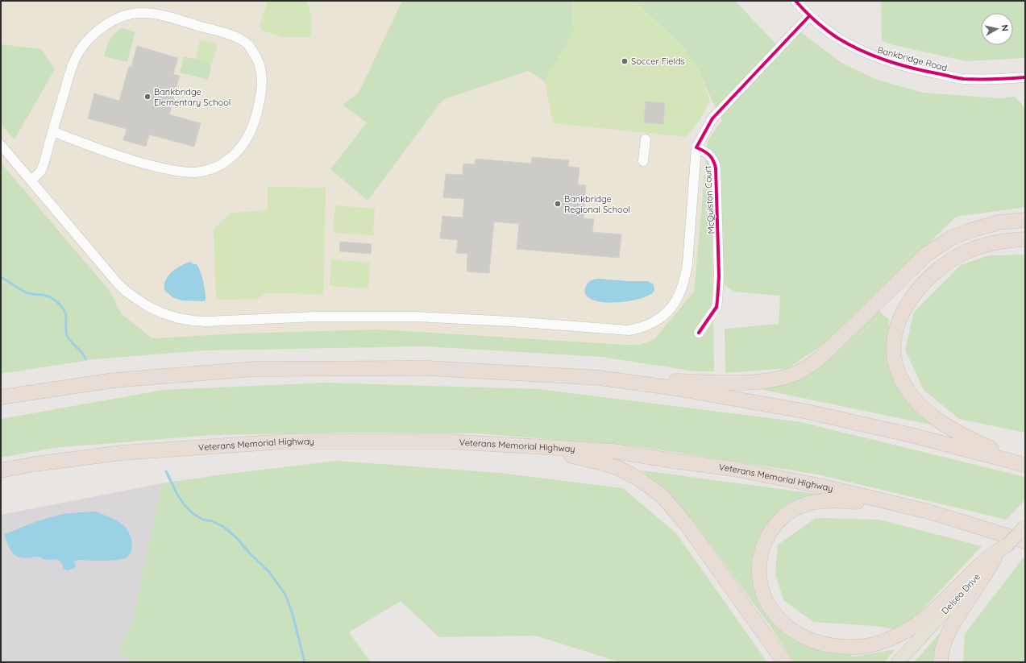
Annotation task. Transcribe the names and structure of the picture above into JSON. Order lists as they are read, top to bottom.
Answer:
{
  "streets": {
    "highway": ["Veterans Memorial Highway"],
    "main road": ["Delsea Drive"],
    "street": ["Bankbridge Road", "McQuiston Court"]
  },
  "places": ["Soccer Fields", "Bankbridge Elementary School", "Bankbridge Regional School"],
  "north": "right"
}
